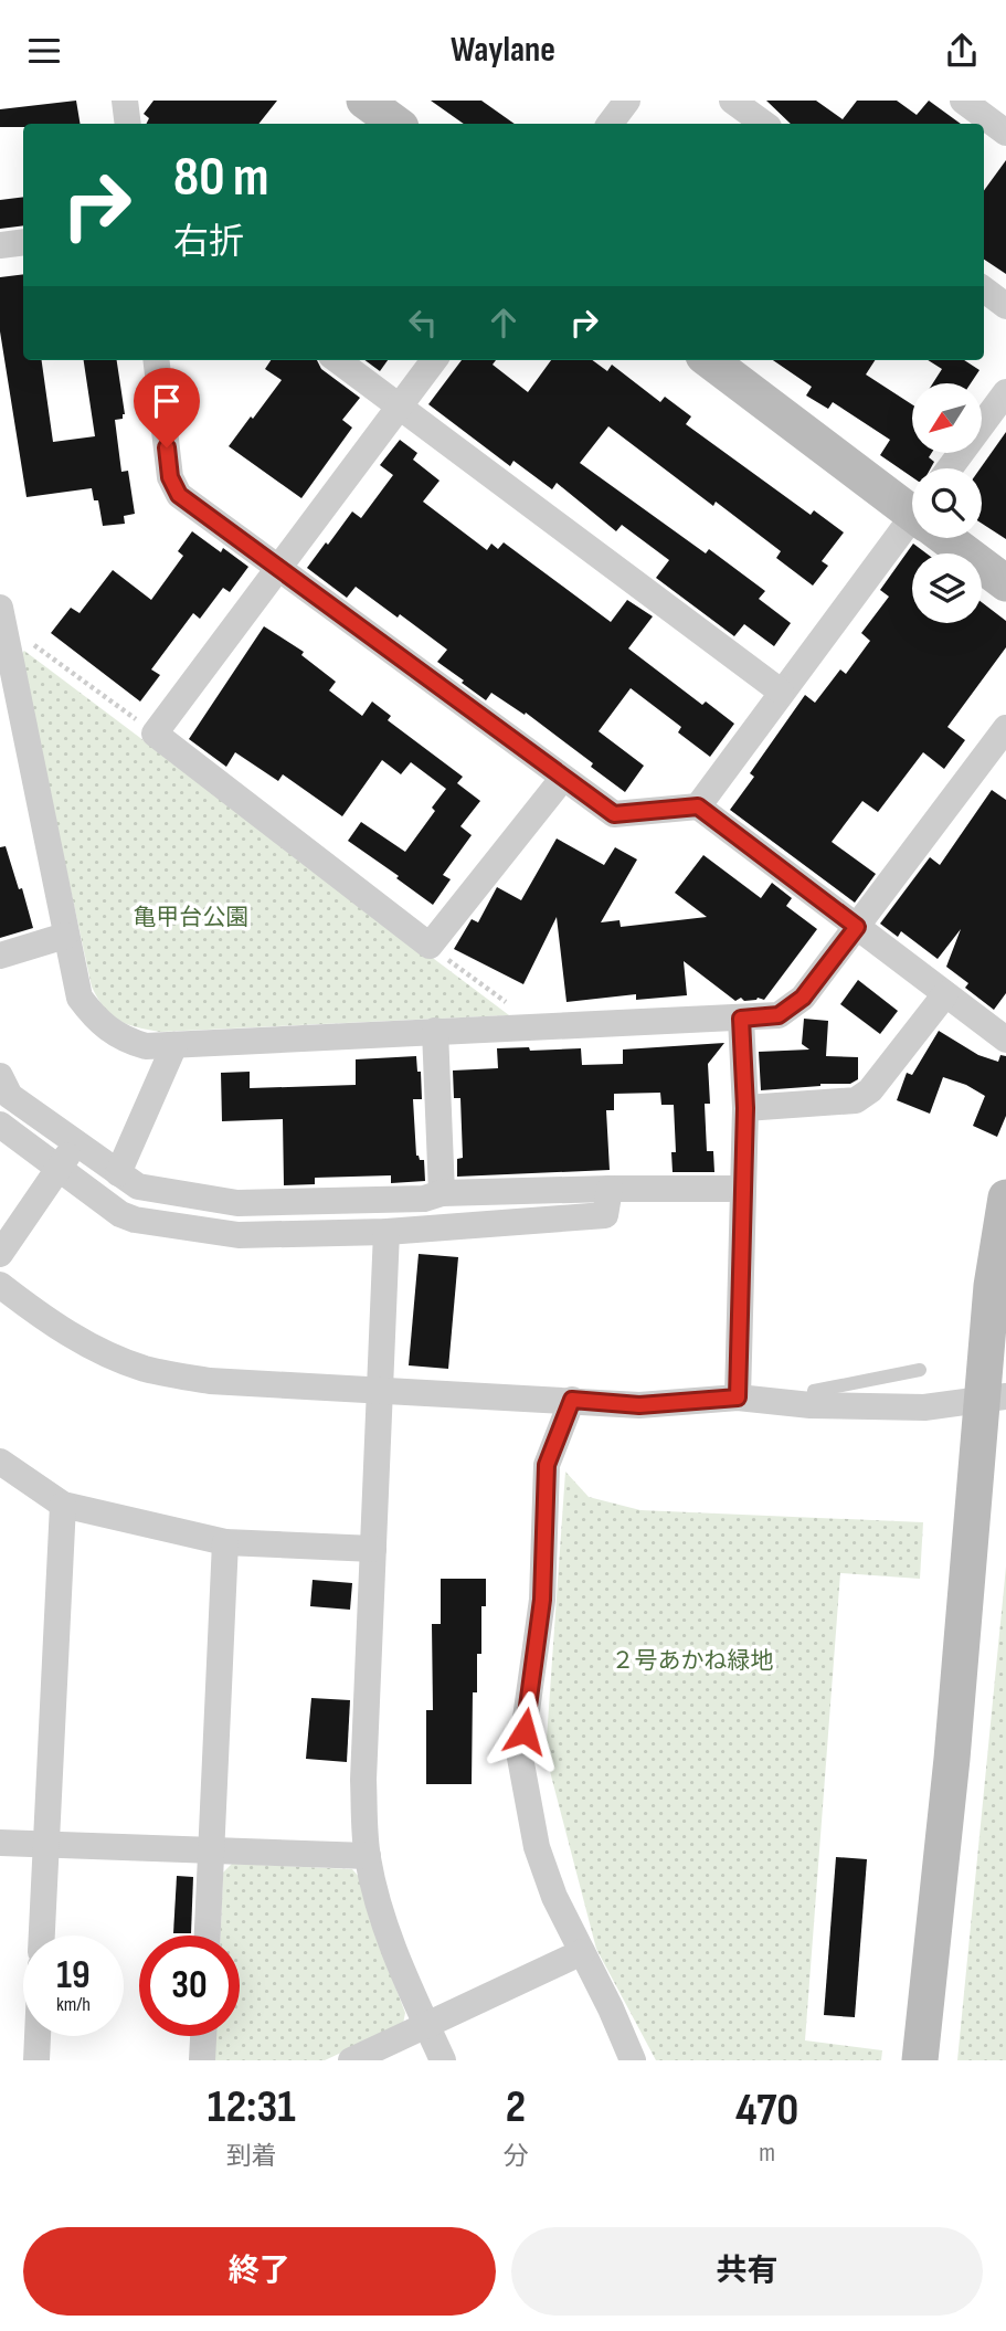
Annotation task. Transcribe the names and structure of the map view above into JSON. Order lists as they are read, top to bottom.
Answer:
{
  "parks": ["亀甲台公園", "２号あかね緑地"],
  "north": "bottom left",
  "page": {
    "header": "Waylane",
    "turn": ["80 m", "右折"],
    "speed": "19 km/h",
    "limit": "30",
    "eta": [
      "12:31",
      "到着",
      "2",
      "分",
      "470",
      "m"
    ],
    "buttons": ["終了", "共有"]
  }
}
